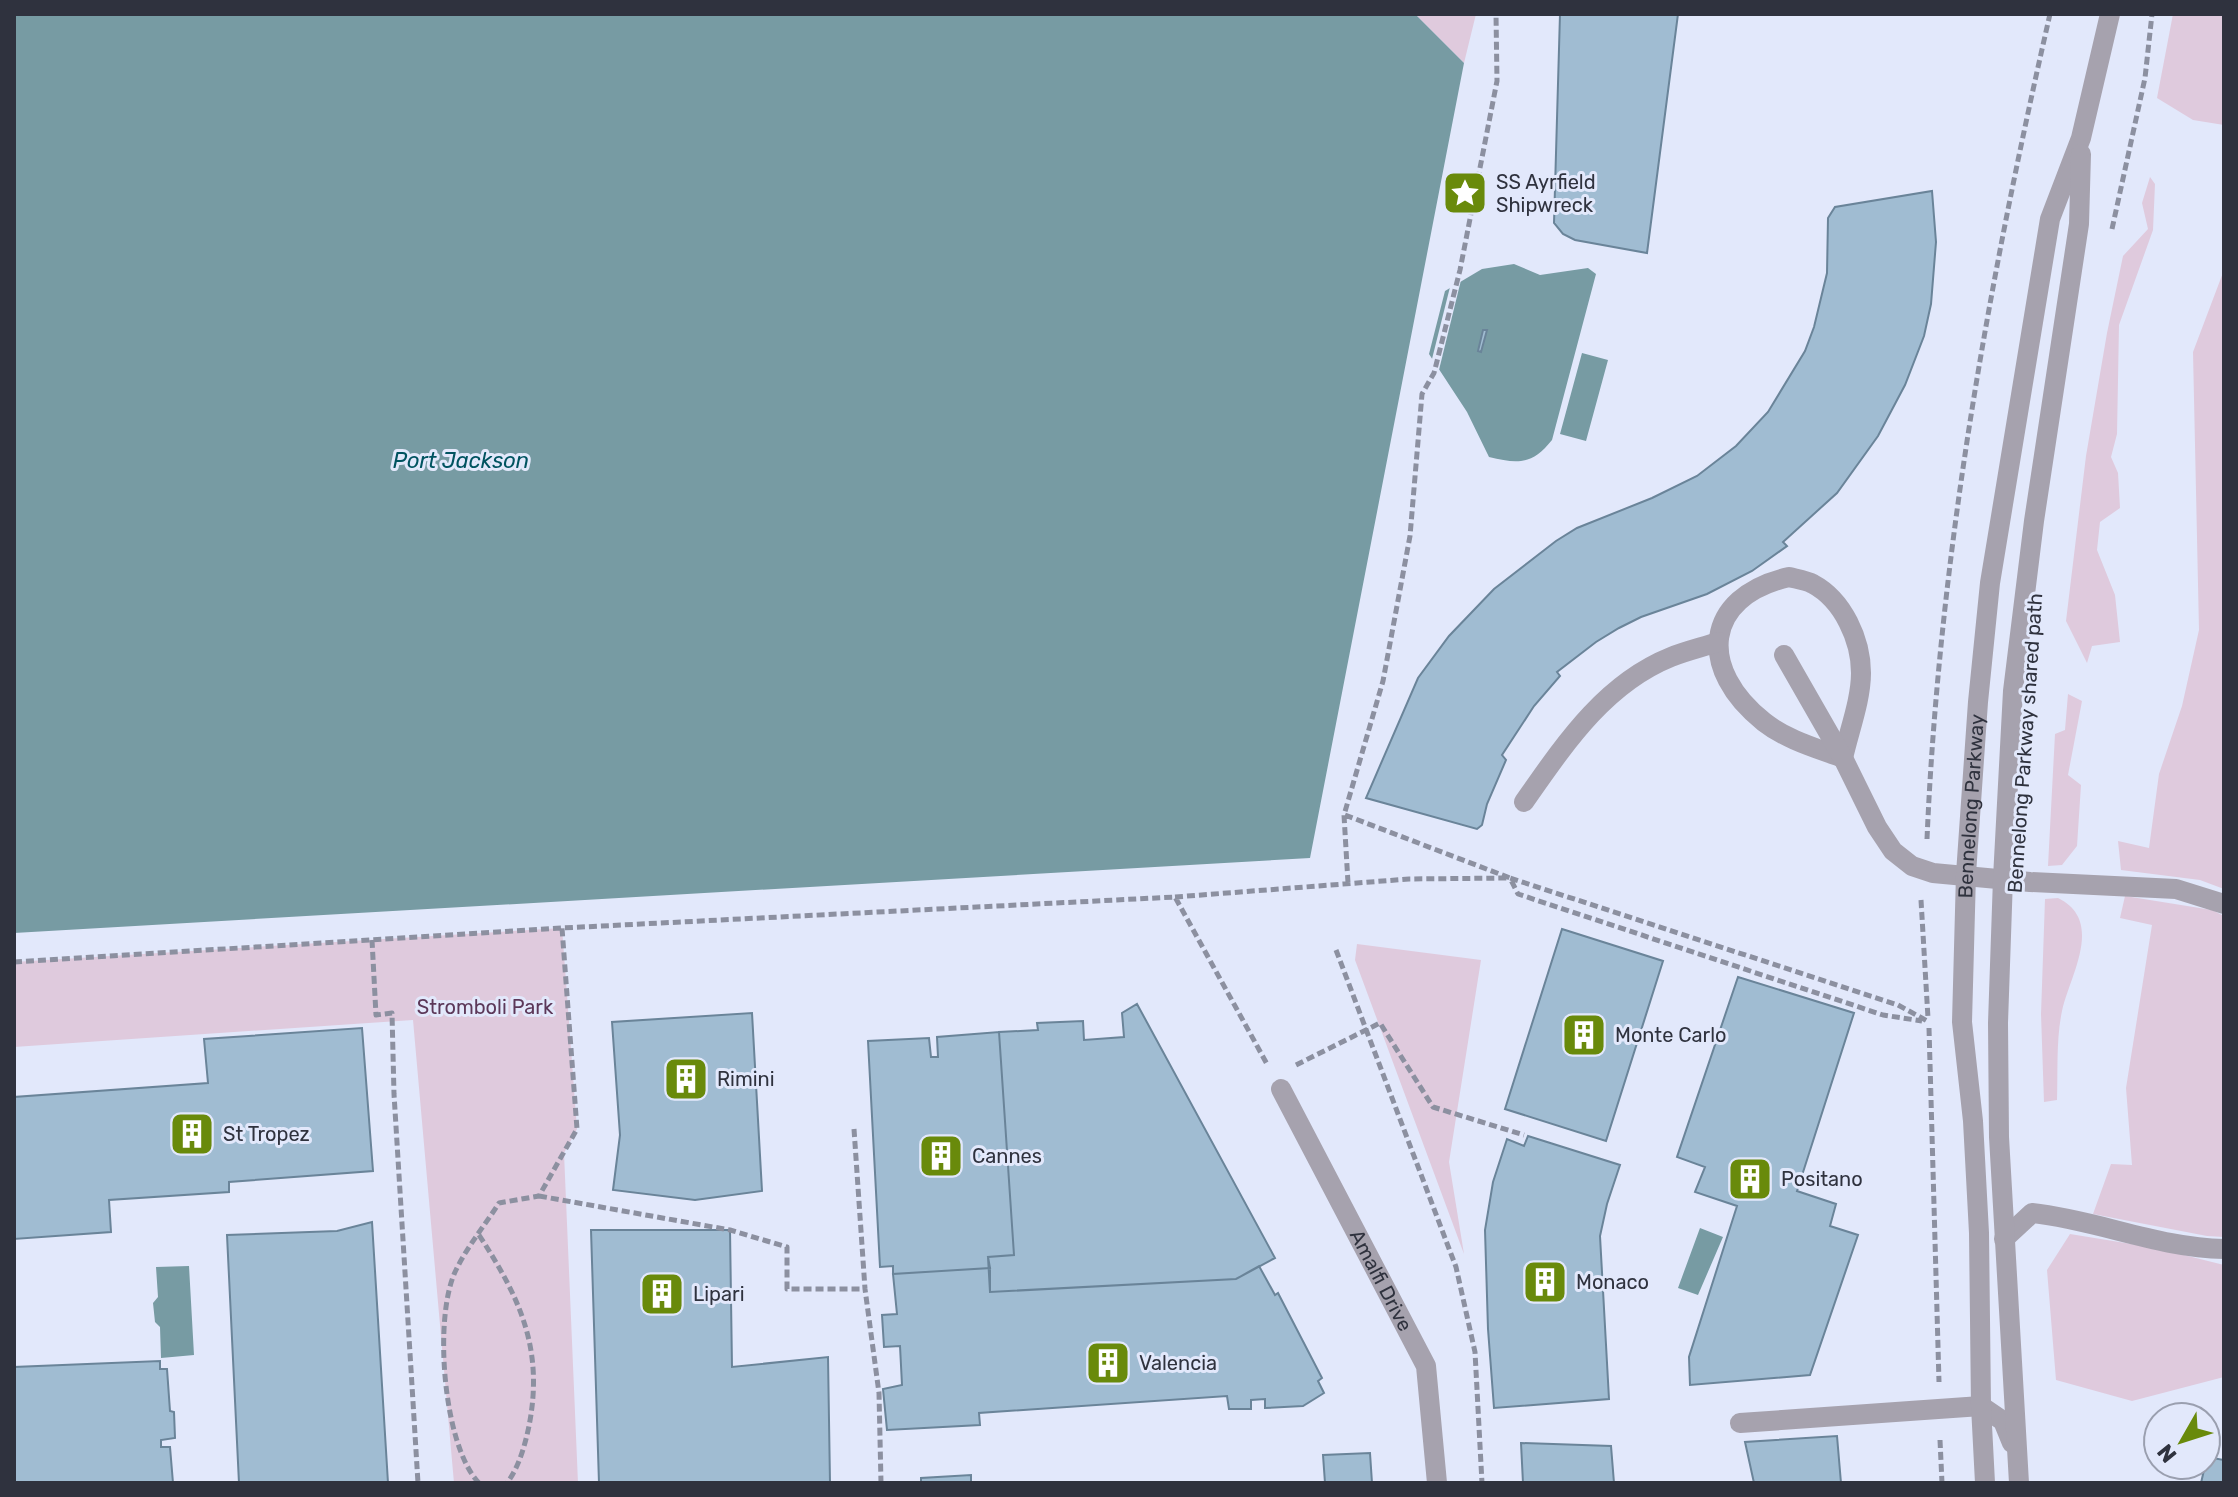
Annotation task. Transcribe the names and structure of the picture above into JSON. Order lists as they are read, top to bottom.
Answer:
{
  "streets": {
    "street": ["Bennelong Parkway", "Amalfi Drive"]
  },
  "water": ["Port Jackson"],
  "parks": ["Stromboli Park"],
  "places": {
    "place": ["SS Ayrfield Shipwreck"],
    "building": [
      "Monte Carlo",
      "Rimini",
      "St Tropez",
      "Cannes",
      "Positano",
      "Monaco",
      "Lipari",
      "Valencia"
    ]
  },
  "north": "bottom left"
}
